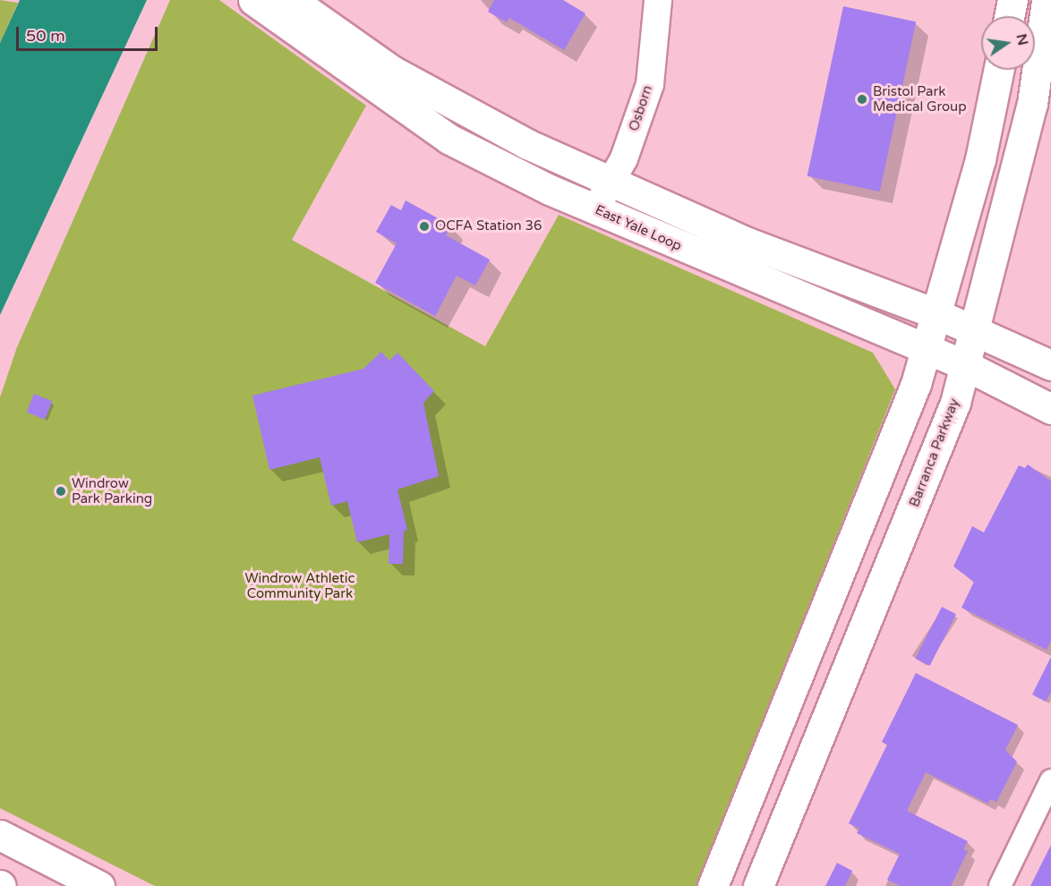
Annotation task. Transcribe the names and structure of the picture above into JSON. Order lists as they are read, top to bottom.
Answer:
{
  "streets": {
    "main road": ["East Yale Loop", "Barranca Parkway"],
    "street": ["Osborn"]
  },
  "crossings": [
    ["Osborn", "East Yale Loop"],
    ["East Yale Loop", "Barranca Parkway"]
  ],
  "parks": ["Windrow Athletic Community Park"],
  "places": ["Bristol Park Medical Group", "OCFA Station 36", "Windrow Park Parking"],
  "scale_bar": "50 m",
  "north": "right"
}
